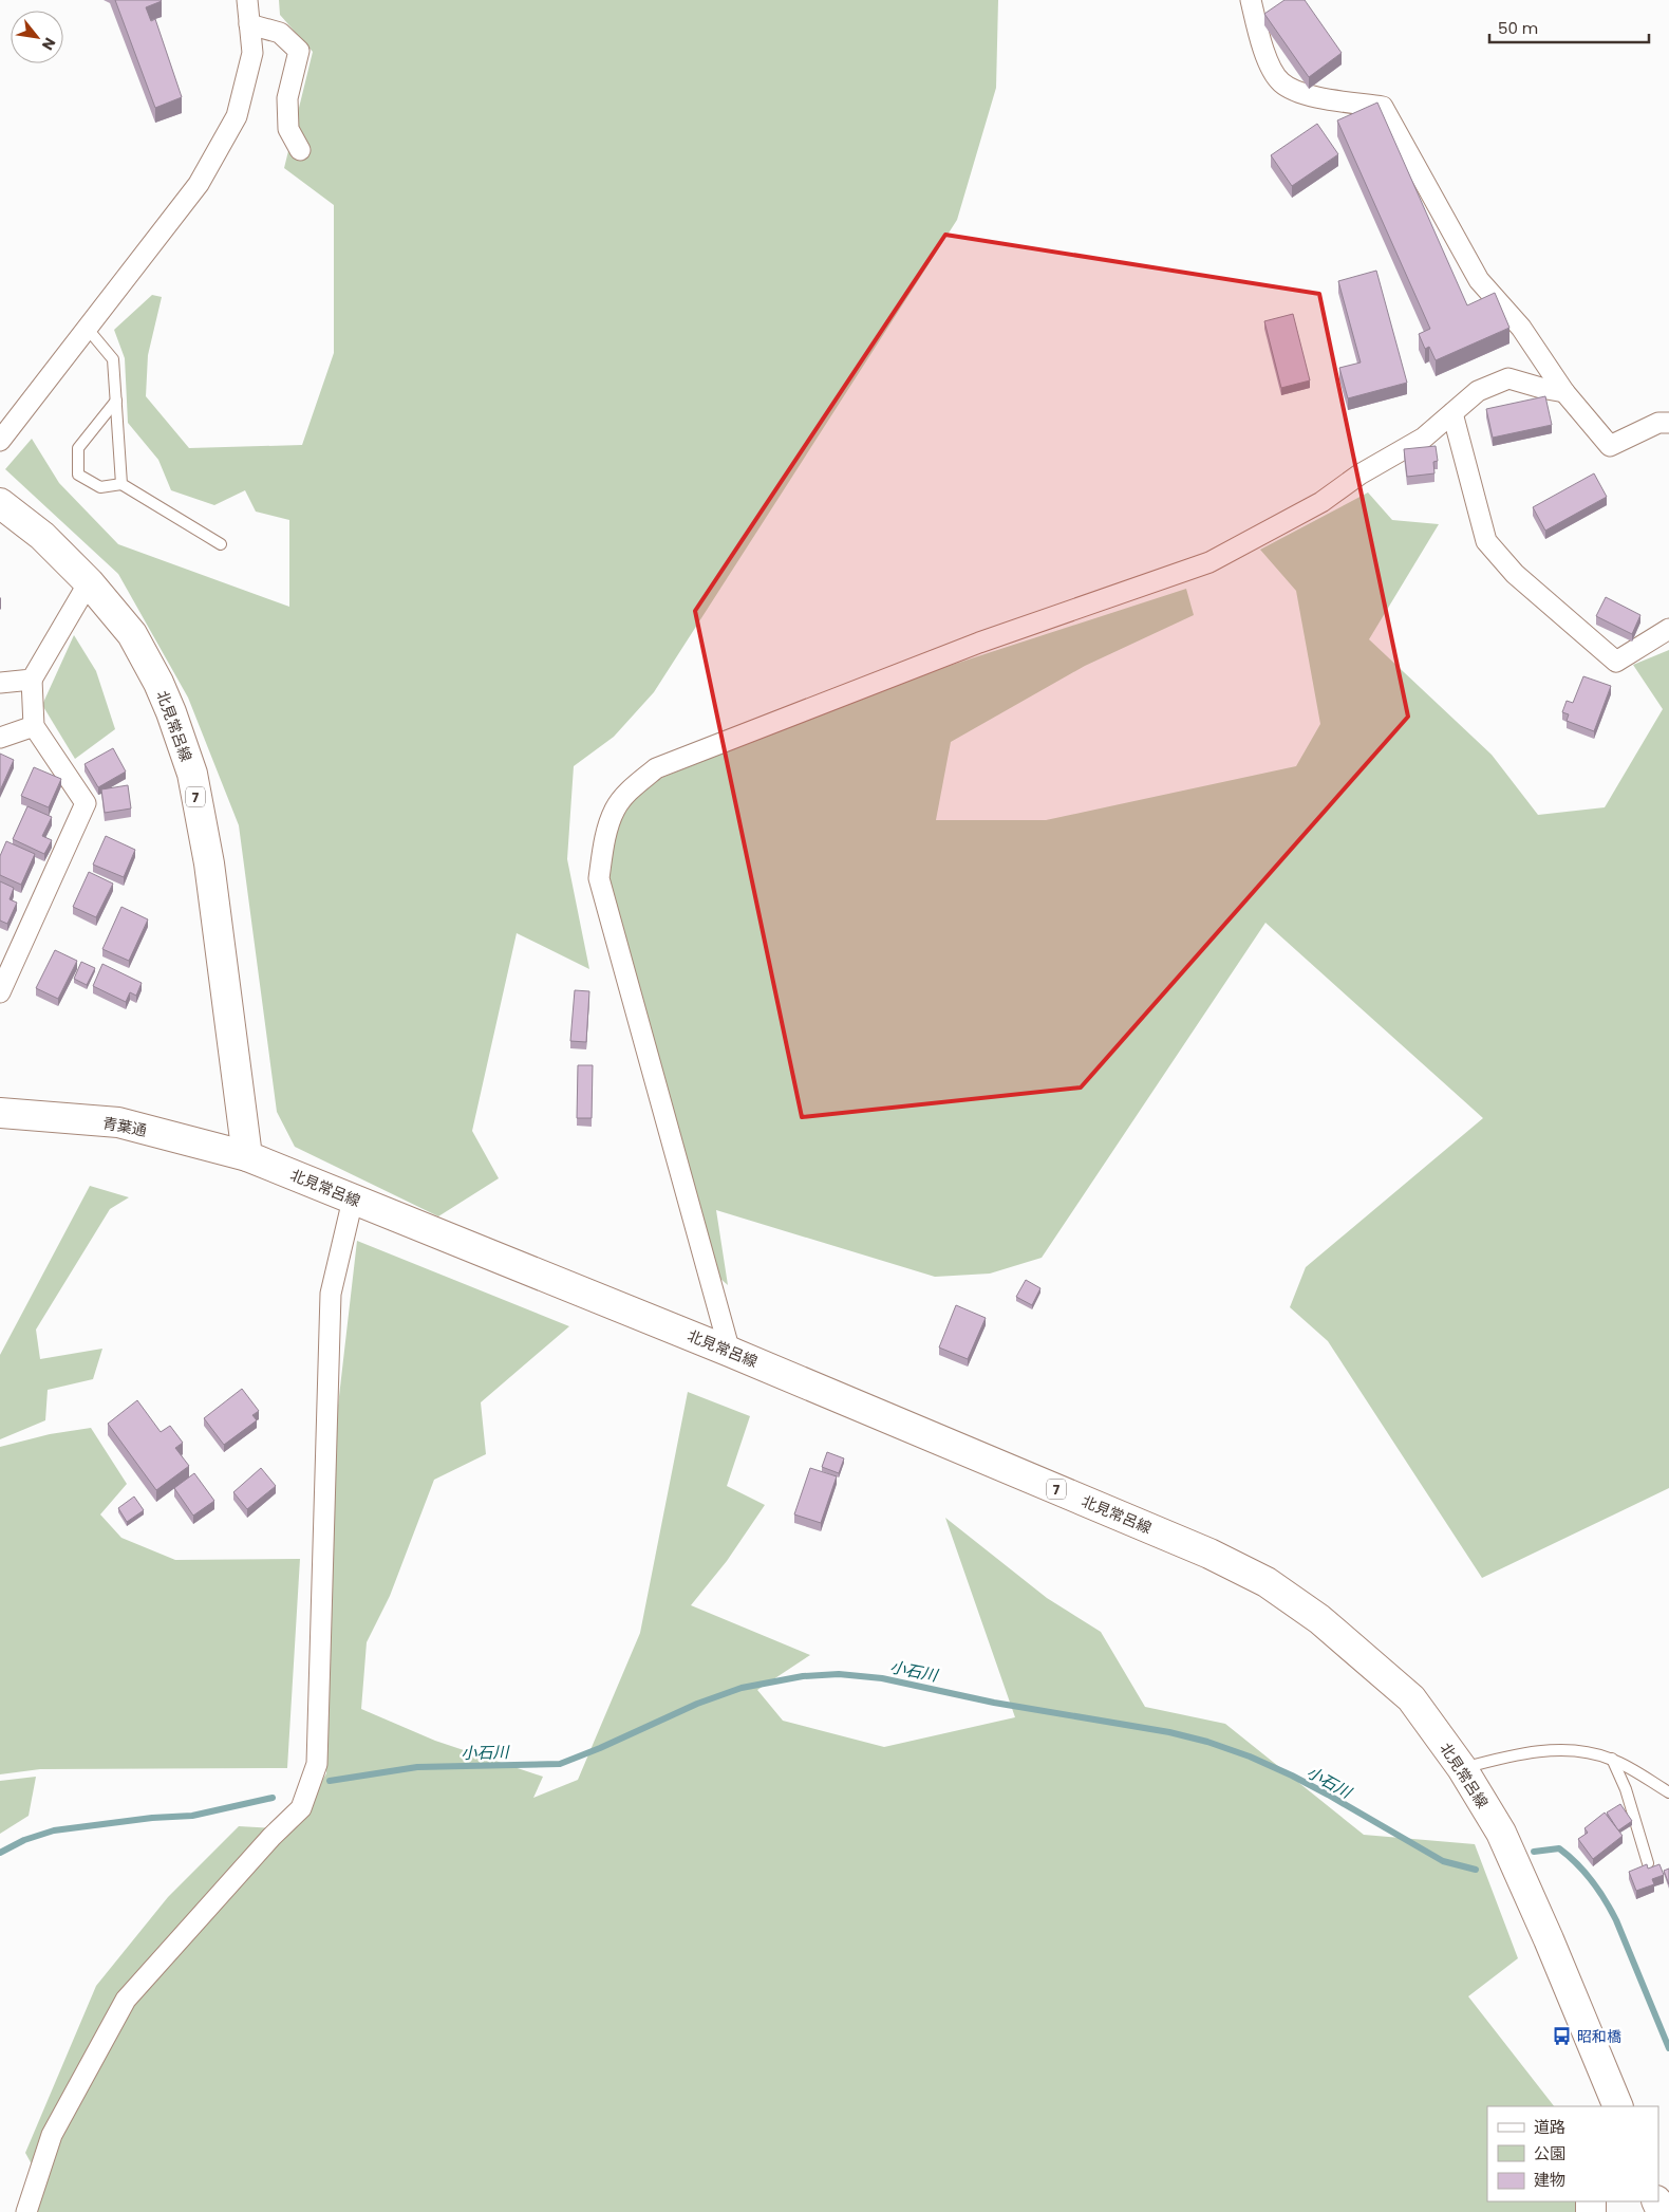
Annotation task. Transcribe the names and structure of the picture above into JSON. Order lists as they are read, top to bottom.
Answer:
{
  "streets": {
    "main road": ["北見常呂線", "7", "青葉通"]
  },
  "crossings": [
    ["北見常呂線", "青葉通"]
  ],
  "water": ["小石川"],
  "places": {
    "bus stop": ["昭和橋"]
  },
  "legend": ["道路", "公園", "建物"],
  "scale_bar": "50 m",
  "north": "bottom right"
}
